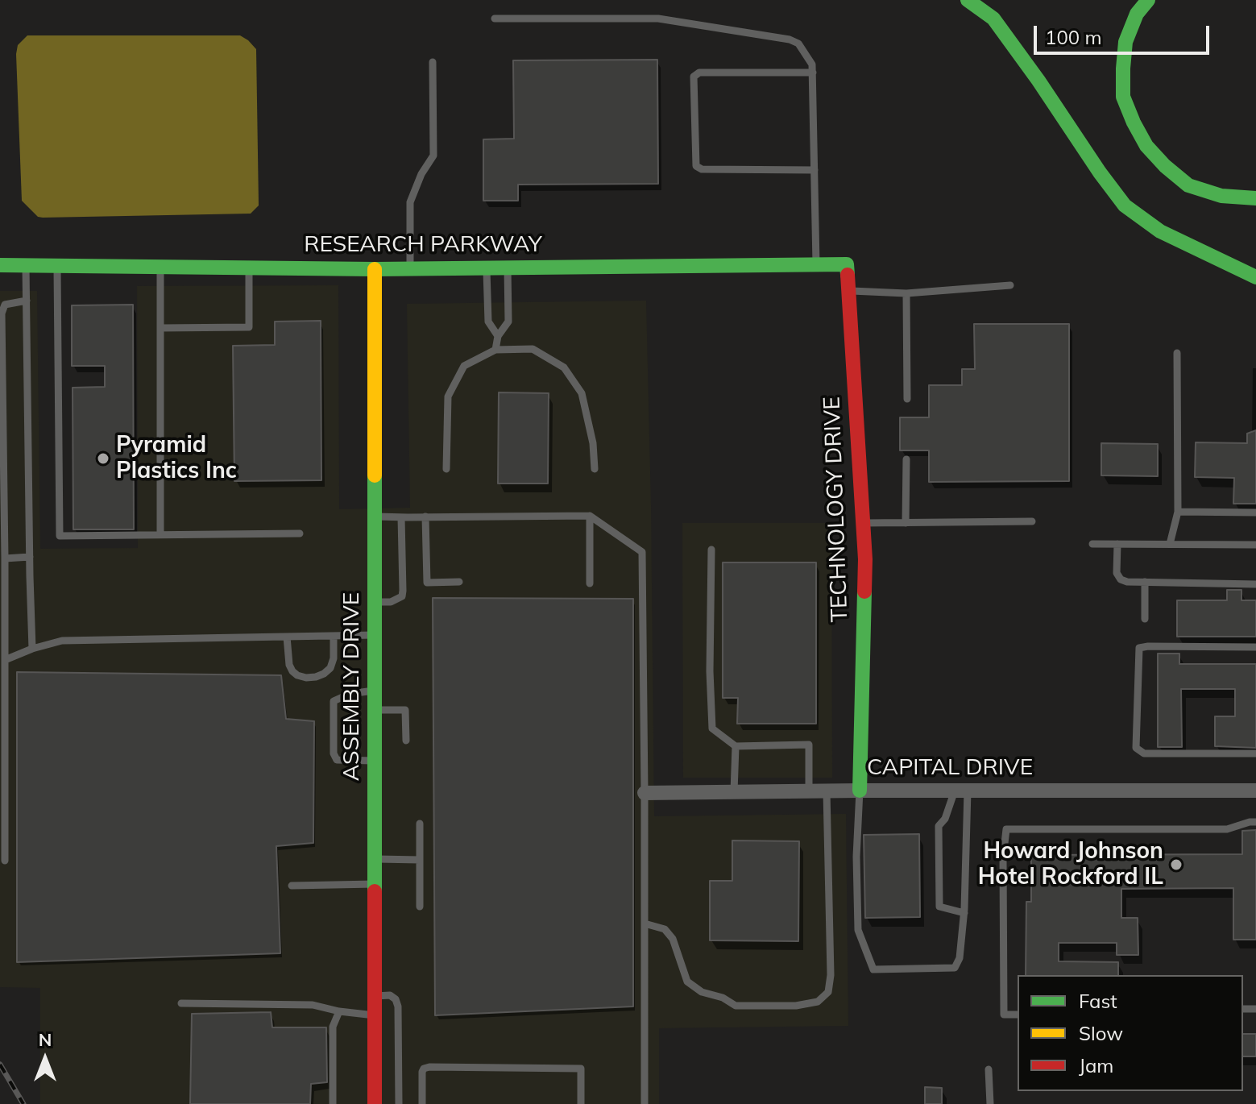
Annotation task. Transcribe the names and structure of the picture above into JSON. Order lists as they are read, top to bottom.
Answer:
{
  "streets": {
    "main road": ["RESEARCH PARKWAY", "TECHNOLOGY DRIVE", "ASSEMBLY DRIVE"],
    "street": ["CAPITAL DRIVE"]
  },
  "crossings": [
    ["RESEARCH PARKWAY", "TECHNOLOGY DRIVE"],
    ["RESEARCH PARKWAY", "ASSEMBLY DRIVE"],
    ["TECHNOLOGY DRIVE", "CAPITAL DRIVE"]
  ],
  "places": ["Pyramid Plastics Inc", "Howard Johnson Hotel Rockford IL"],
  "legend": ["Fast", "Slow", "Jam"],
  "scale_bar": "100 m",
  "north": "top"
}
